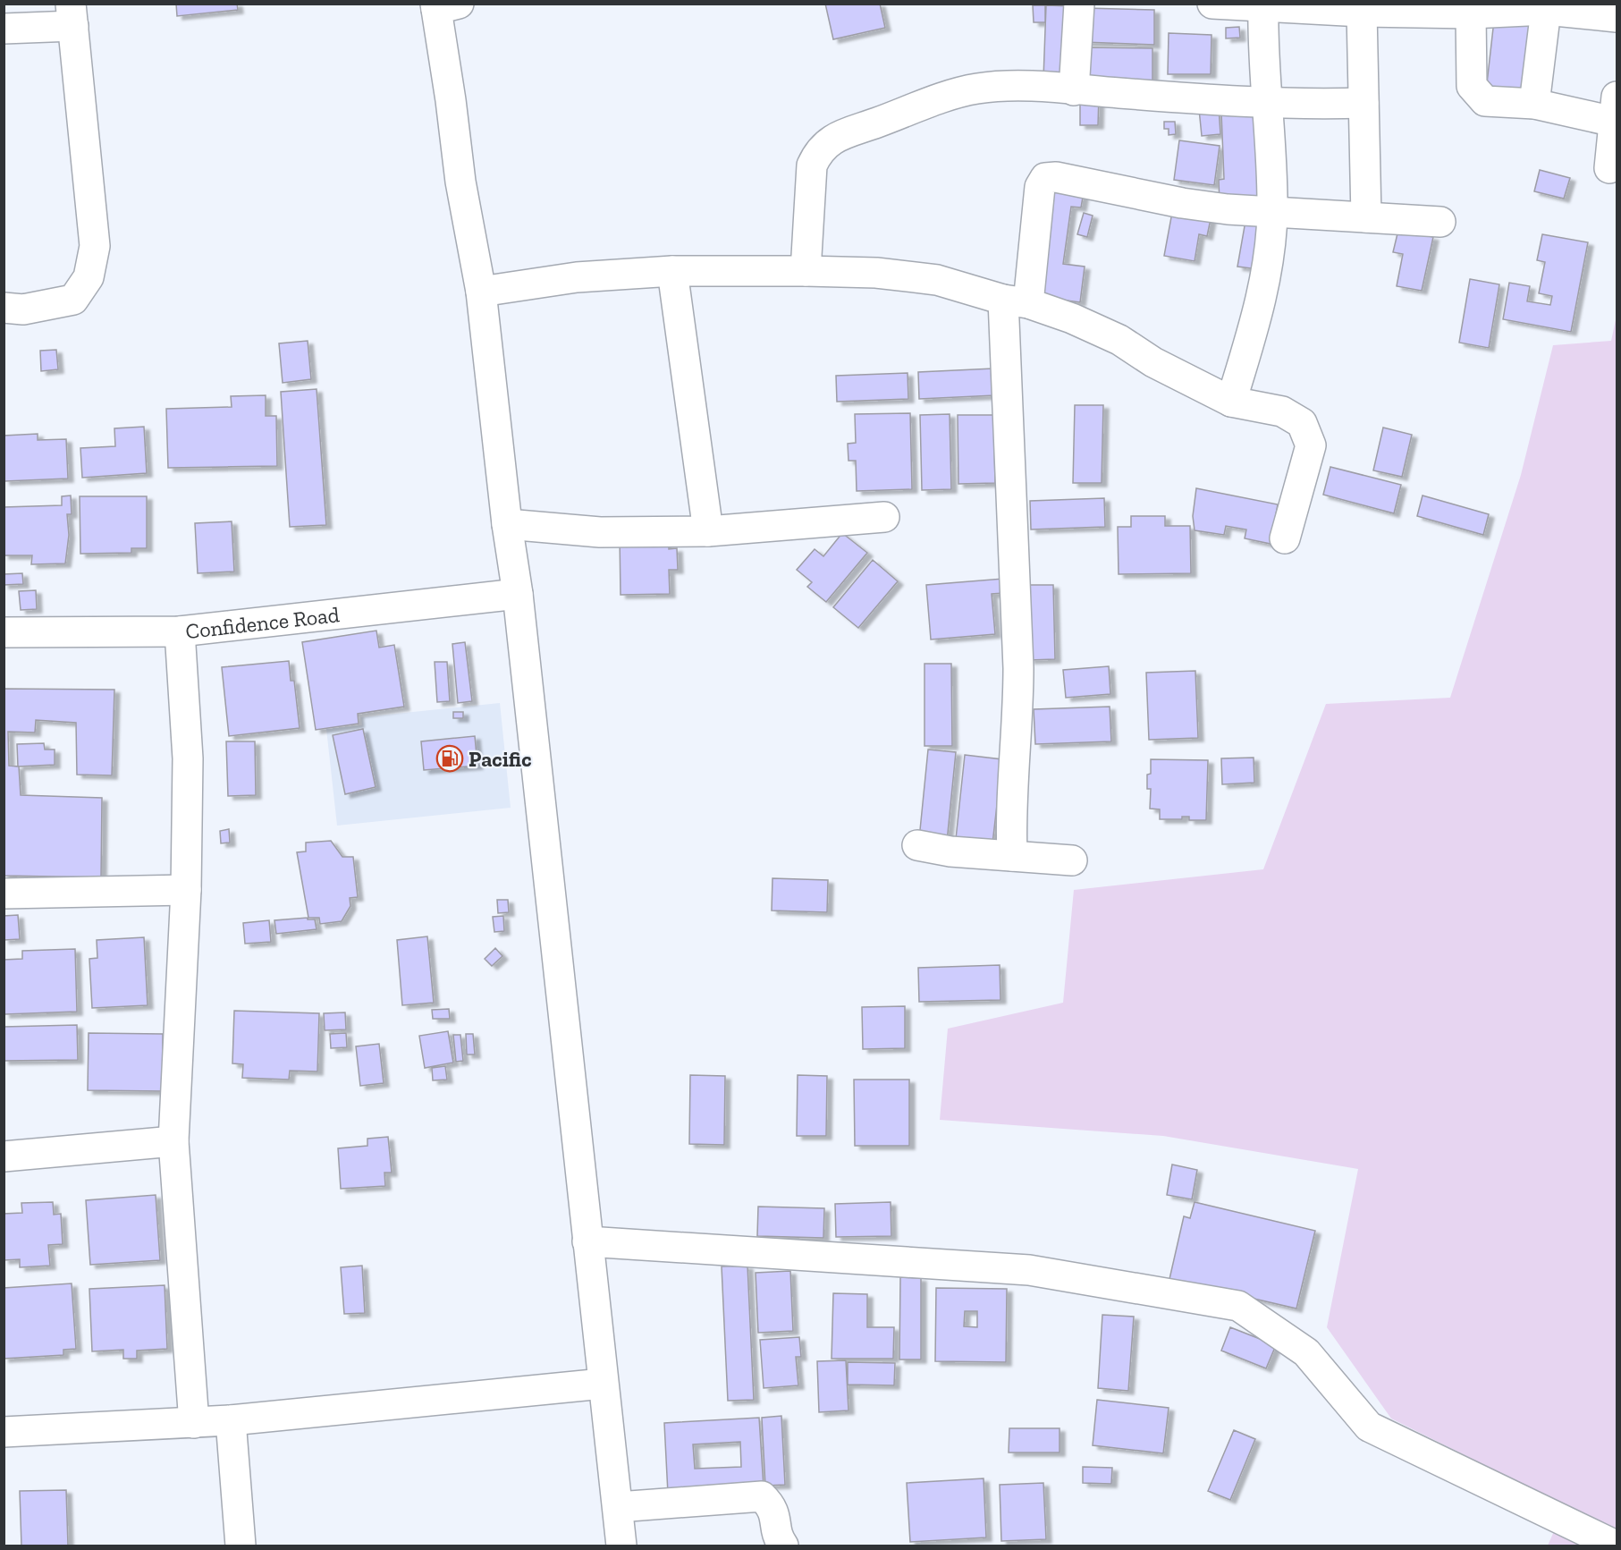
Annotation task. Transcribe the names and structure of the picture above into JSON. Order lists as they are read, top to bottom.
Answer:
{
  "streets": {
    "street": ["Confidence Road"]
  },
  "places": {
    "fuel station": ["Pacific"]
  }
}
